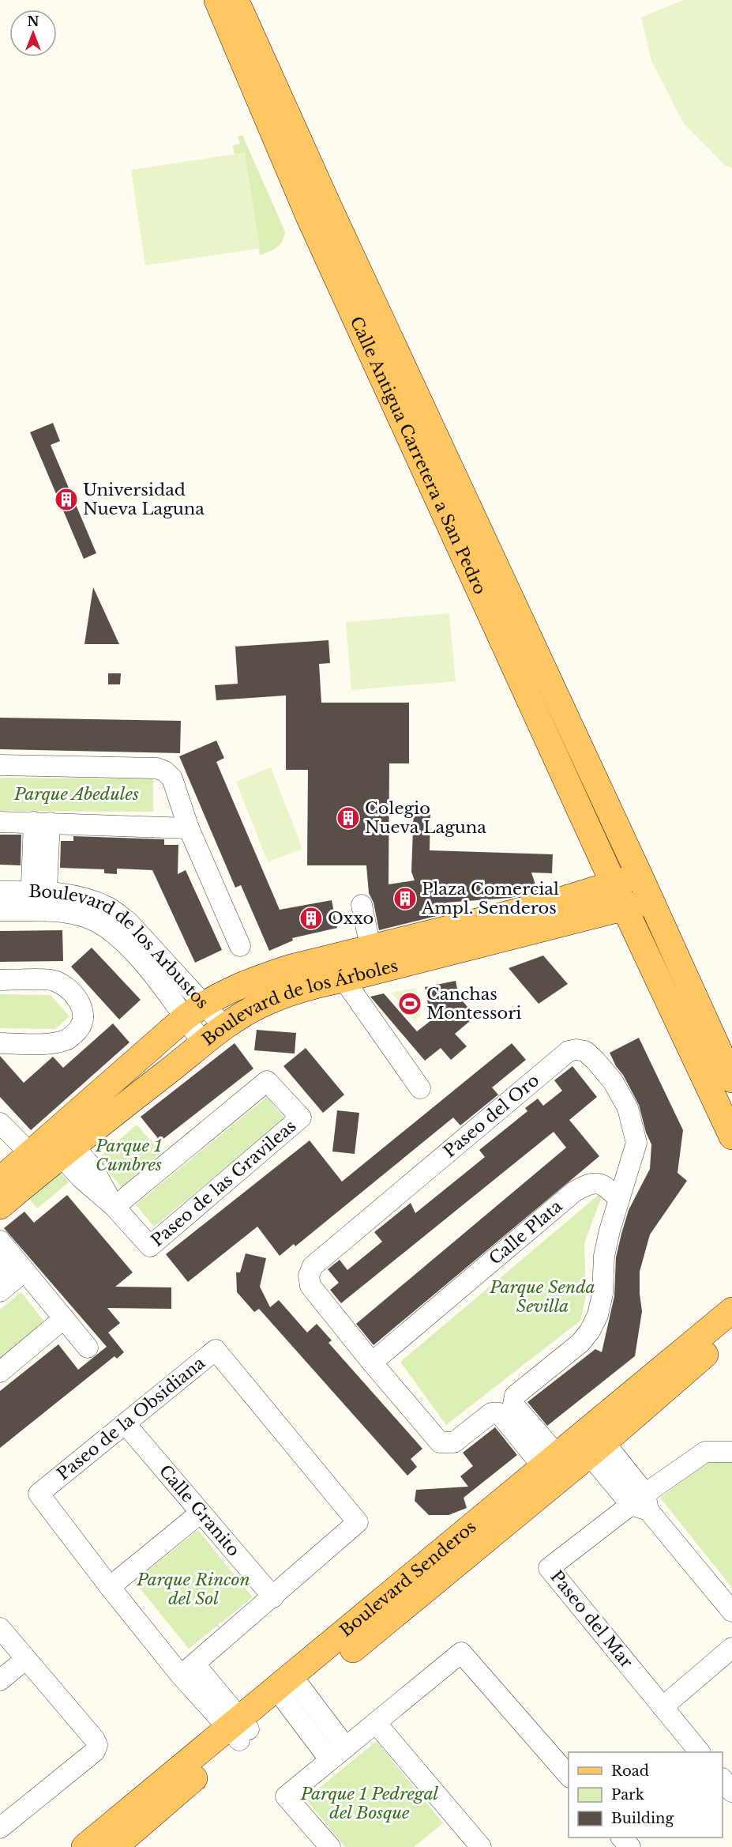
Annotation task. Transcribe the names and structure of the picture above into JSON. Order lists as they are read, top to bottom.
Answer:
{
  "streets": {
    "main road": ["Calle Antigua Carretera a San Pedro", "Boulevard de los Árboles", "Boulevard Senderos"],
    "street": [
      "Boulevard de los Arbustos",
      "Paseo del Oro",
      "Paseo de las Gravileas",
      "Calle Plata",
      "Paseo de la Obsidiana",
      "Calle Granito",
      "Paseo del Mar"
    ]
  },
  "crossings": [
    ["Calle Antigua Carretera a San Pedro", "Boulevard de los Árboles"],
    ["Boulevard de los Arbustos", "Boulevard de los Árboles"],
    ["Boulevard de los Árboles", "Paseo de las Gravileas"],
    ["Paseo del Oro", "Calle Plata"],
    ["Paseo del Oro", "Boulevard Senderos"],
    ["Paseo de la Obsidiana", "Calle Granito"],
    ["Paseo de la Obsidiana", "Boulevard Senderos"]
  ],
  "parks": [
    "Parque Abedules",
    "Parque 1 Cumbres",
    "Parque Senda Sevilla",
    "Parque Rincon del Sol",
    "Parque 1 Pedregal del Bosque"
  ],
  "places": {
    "building": [
      "Universidad Nueva Laguna",
      "Colegio Nueva Laguna",
      "Plaza Comercial Ampl. Senderos",
      "Oxxo"
    ],
    "sports": ["Canchas Montessori"]
  },
  "legend": ["Road", "Park", "Building"],
  "north": "top"
}
